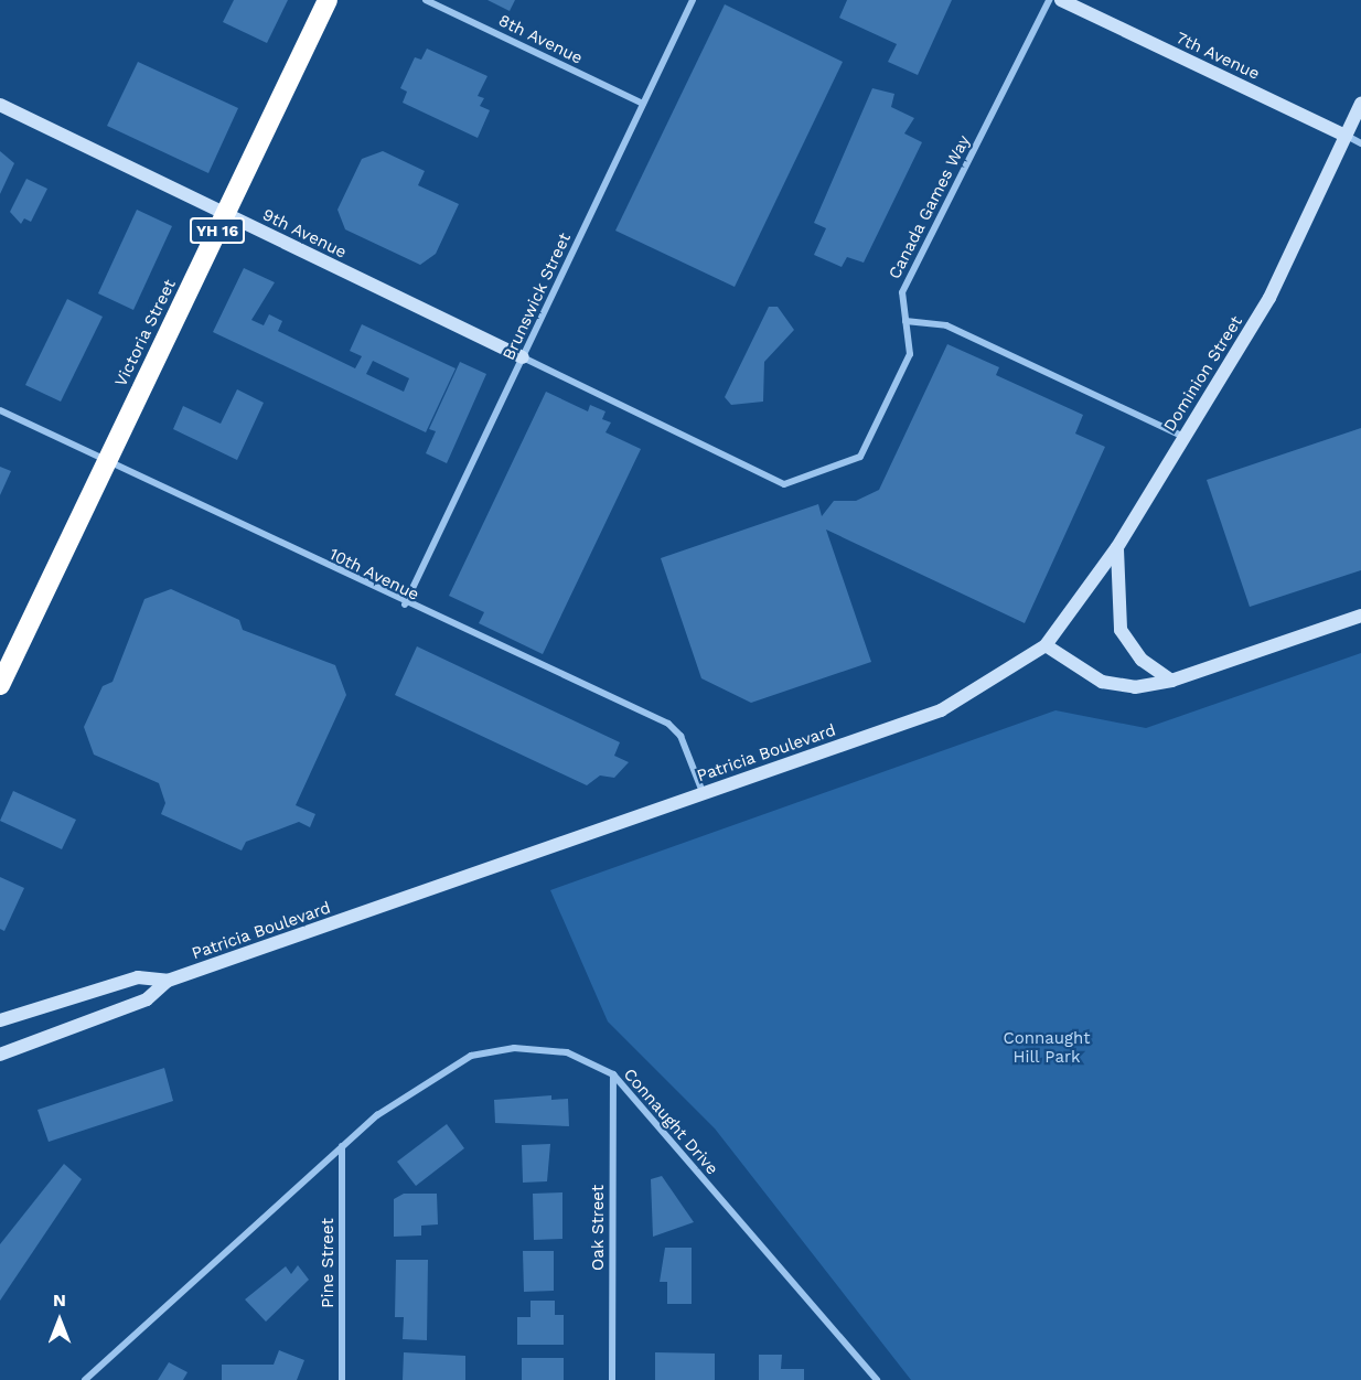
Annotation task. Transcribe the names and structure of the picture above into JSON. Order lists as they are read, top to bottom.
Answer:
{
  "streets": {
    "highway": ["YH 16", "Victoria Street"],
    "main road": [
      "7th Avenue",
      "9th Avenue",
      "Dominion Street",
      "Patricia Boulevard"
    ],
    "street": [
      "8th Avenue",
      "Canada Games Way",
      "Brunswick Street",
      "10th Avenue",
      "Connaught Drive",
      "Oak Street",
      "Pine Street"
    ]
  },
  "crossings": [
    ["8th Avenue", "Brunswick Street"],
    ["7th Avenue", "Dominion Street"],
    ["Canada Games Way", "9th Avenue"],
    ["Canada Games Way", "Brunswick Street"],
    ["9th Avenue", "Brunswick Street"],
    ["9th Avenue", "Victoria Street"],
    ["Brunswick Street", "10th Avenue"],
    ["Victoria Street", "10th Avenue"],
    ["Dominion Street", "Patricia Boulevard"],
    ["10th Avenue", "Patricia Boulevard"],
    ["Connaught Drive", "Oak Street"],
    ["Connaught Drive", "Pine Street"]
  ],
  "parks": ["Connaught Hill Park"],
  "north": "top"
}
